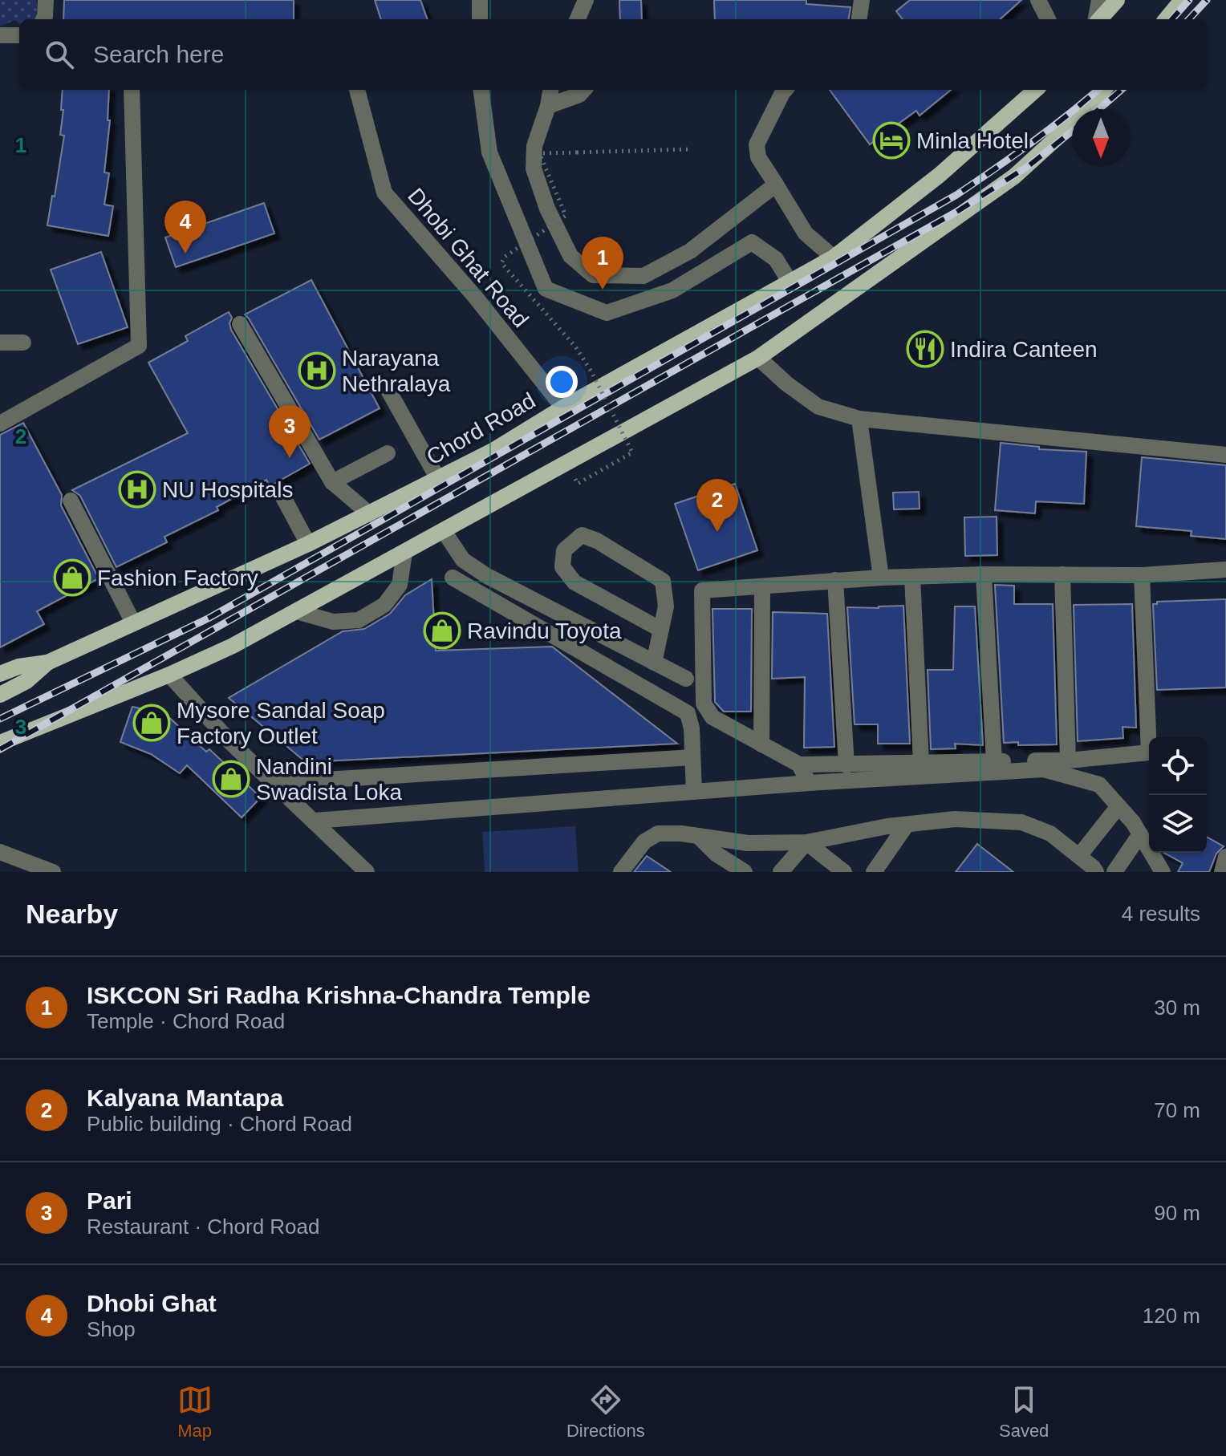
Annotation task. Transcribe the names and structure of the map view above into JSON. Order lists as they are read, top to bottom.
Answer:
{
  "streets": {
    "main road": ["Chord Road"],
    "street": ["Dhobi Ghat Road"]
  },
  "crossings": [
    ["Dhobi Ghat Road", "Chord Road"]
  ],
  "places": {
    "hotel": ["Minla Hotel"],
    "restaurant": ["Indira Canteen"],
    "hospital": ["Narayana Nethralaya", "NU Hospitals"],
    "shop": [
      "Fashion Factory",
      "Ravindu Toyota",
      "Mysore Sandal Soap Factory Outlet",
      "Nandini Swadista Loka"
    ]
  },
  "north": "bottom",
  "page": {
    "search": "Search here",
    "pins": [
      "4",
      "1",
      "3",
      "2"
    ],
    "heading": ["Nearby", "4 results"],
    "list": [
      {
        "mark": "1",
        "name": "ISKCON Sri Radha Krishna-Chandra Temple",
        "note": "Temple · Chord Road",
        "value": "30 m"
      },
      {
        "mark": "2",
        "name": "Kalyana Mantapa",
        "note": "Public building · Chord Road",
        "value": "70 m"
      },
      {
        "mark": "3",
        "name": "Pari",
        "note": "Restaurant · Chord Road",
        "value": "90 m"
      },
      {
        "mark": "4",
        "name": "Dhobi Ghat",
        "note": "Shop",
        "value": "120 m"
      }
    ],
    "nav": ["Map", "Directions", "Saved"]
  },
  "grid": {
    "rows": ["1", "2", "3"]
  }
}
